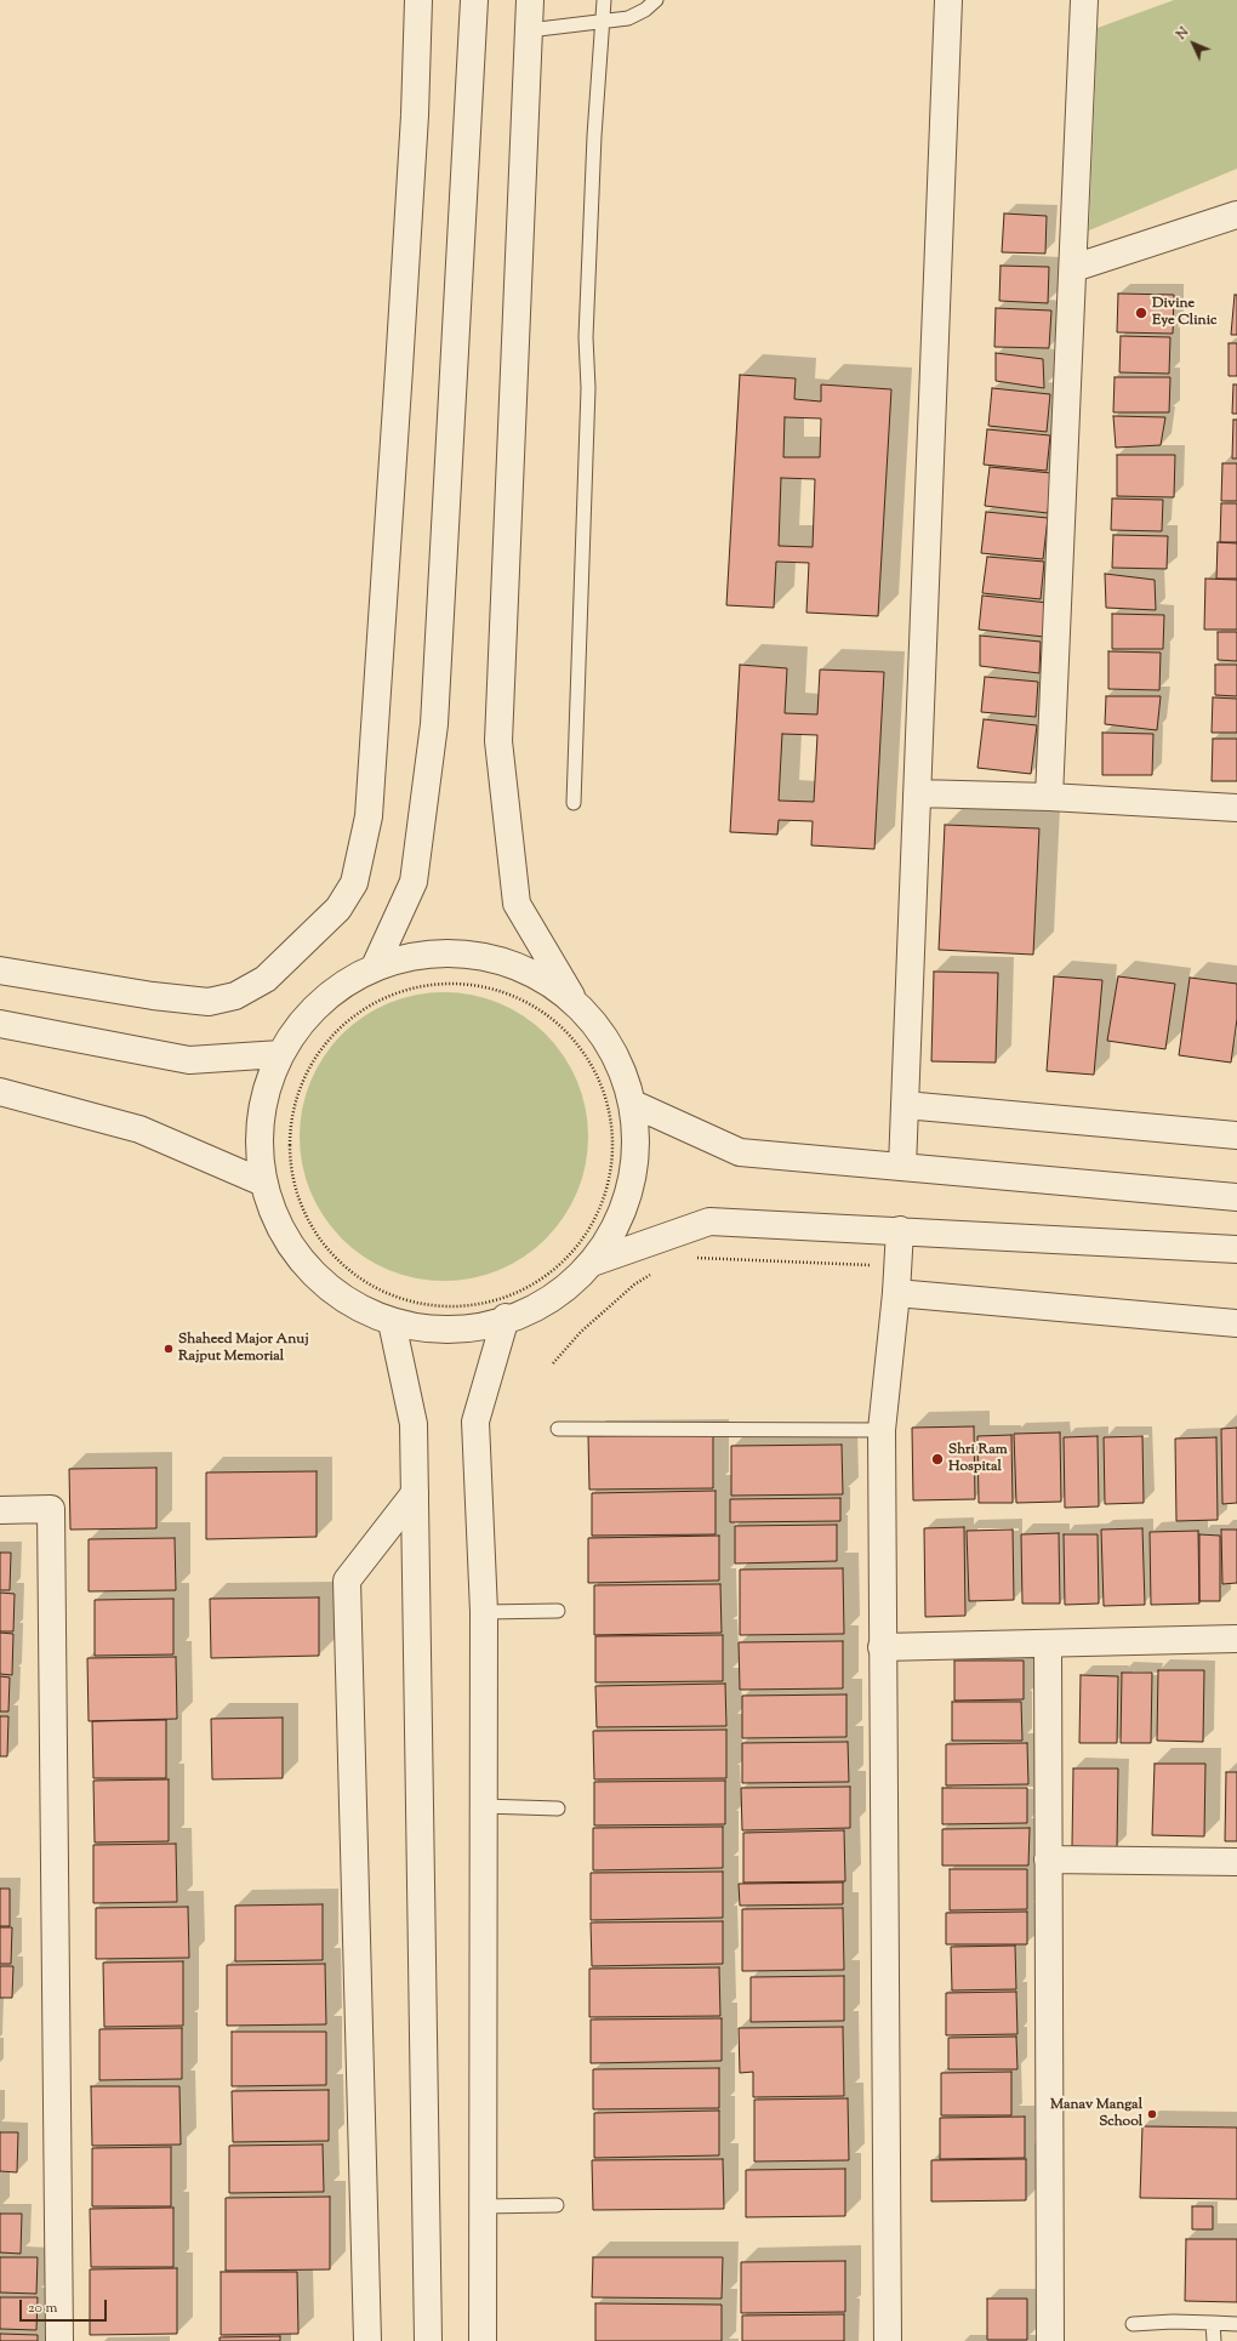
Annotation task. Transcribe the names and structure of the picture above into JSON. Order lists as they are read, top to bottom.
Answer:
{
  "places": [
    "Divine Eye Clinic",
    "Shaheed Major Anuj Rajput Memorial",
    "Shri Ram Hospital",
    "Manav Mangal School"
  ],
  "scale_bar": "20 m",
  "north": "top left"
}
